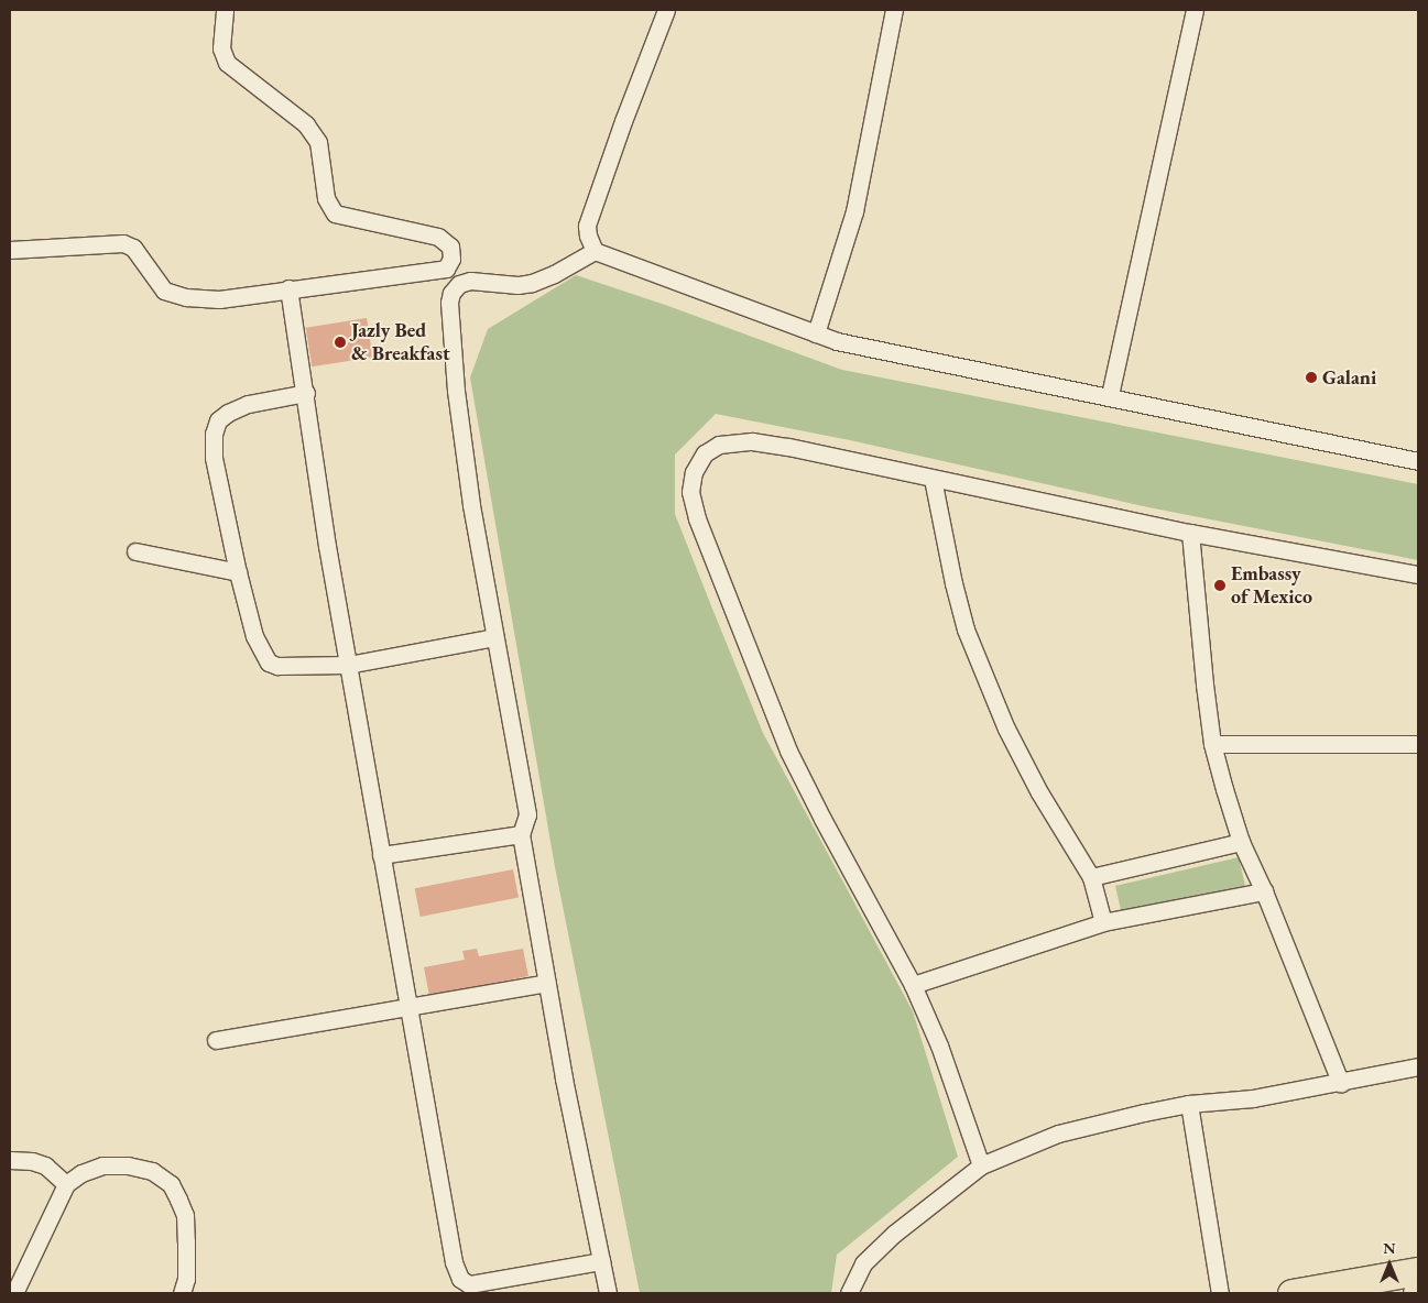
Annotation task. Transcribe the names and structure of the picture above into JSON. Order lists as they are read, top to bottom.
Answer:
{
  "places": ["Jazly Bed & Breakfast", "Galani", "Embassy of Mexico"],
  "north": "top"
}
